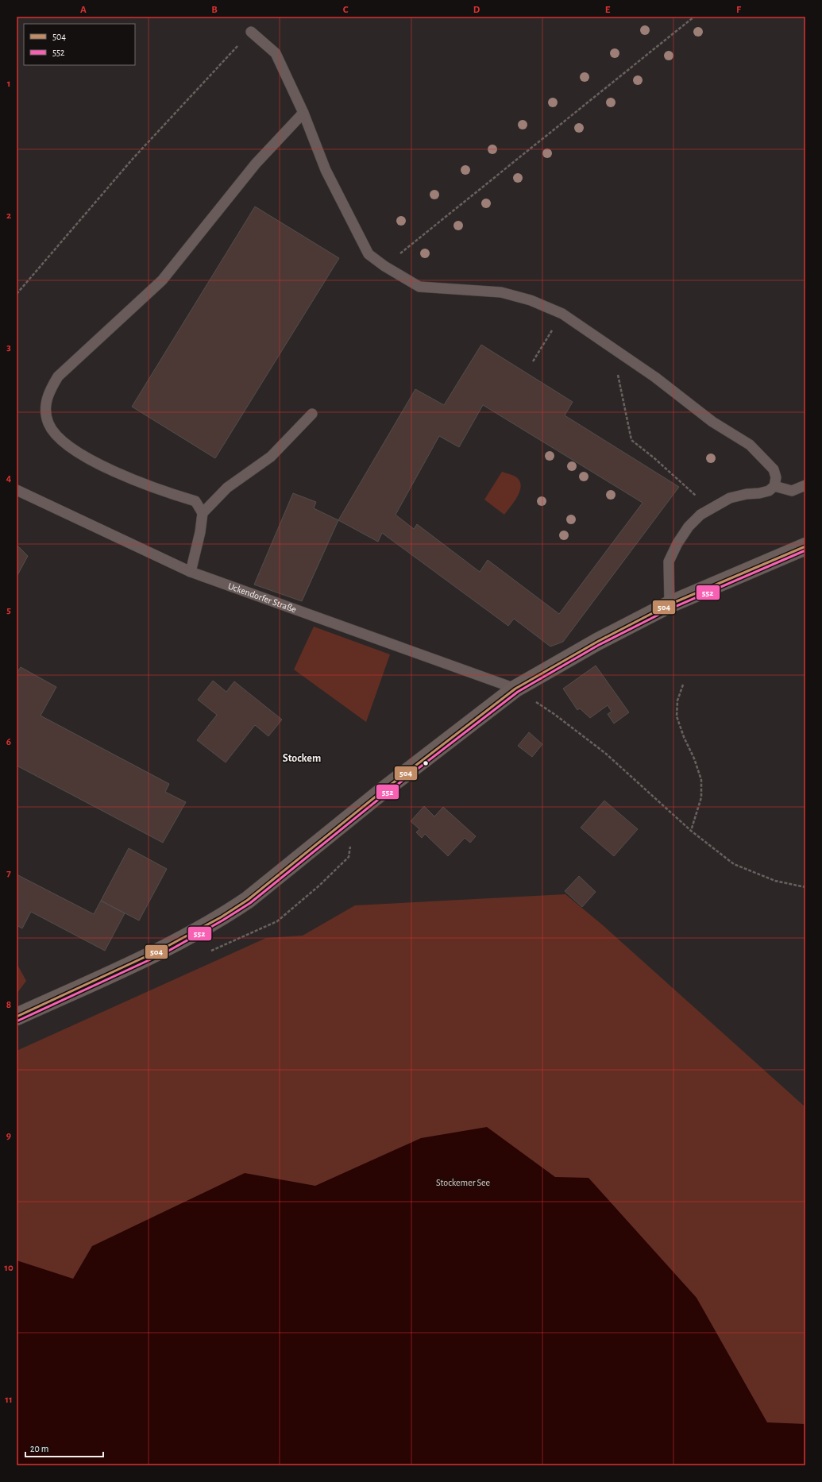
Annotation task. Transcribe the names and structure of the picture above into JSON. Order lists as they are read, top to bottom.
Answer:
{
  "streets": {
    "lane": ["Uckendorfer Straße"]
  },
  "districts": ["Stockem"],
  "parks": ["Stockemer See"],
  "lines": ["transit line 504", "transit line 552"],
  "legend": ["504", "552"],
  "scale_bar": "20 m",
  "grid": {
    "columns": [
      "A",
      "B",
      "C",
      "D",
      "E",
      "F"
    ],
    "rows": [
      "1",
      "2",
      "3",
      "4",
      "5",
      "6",
      "7",
      "8",
      "9",
      "10",
      "11"
    ]
  }
}
